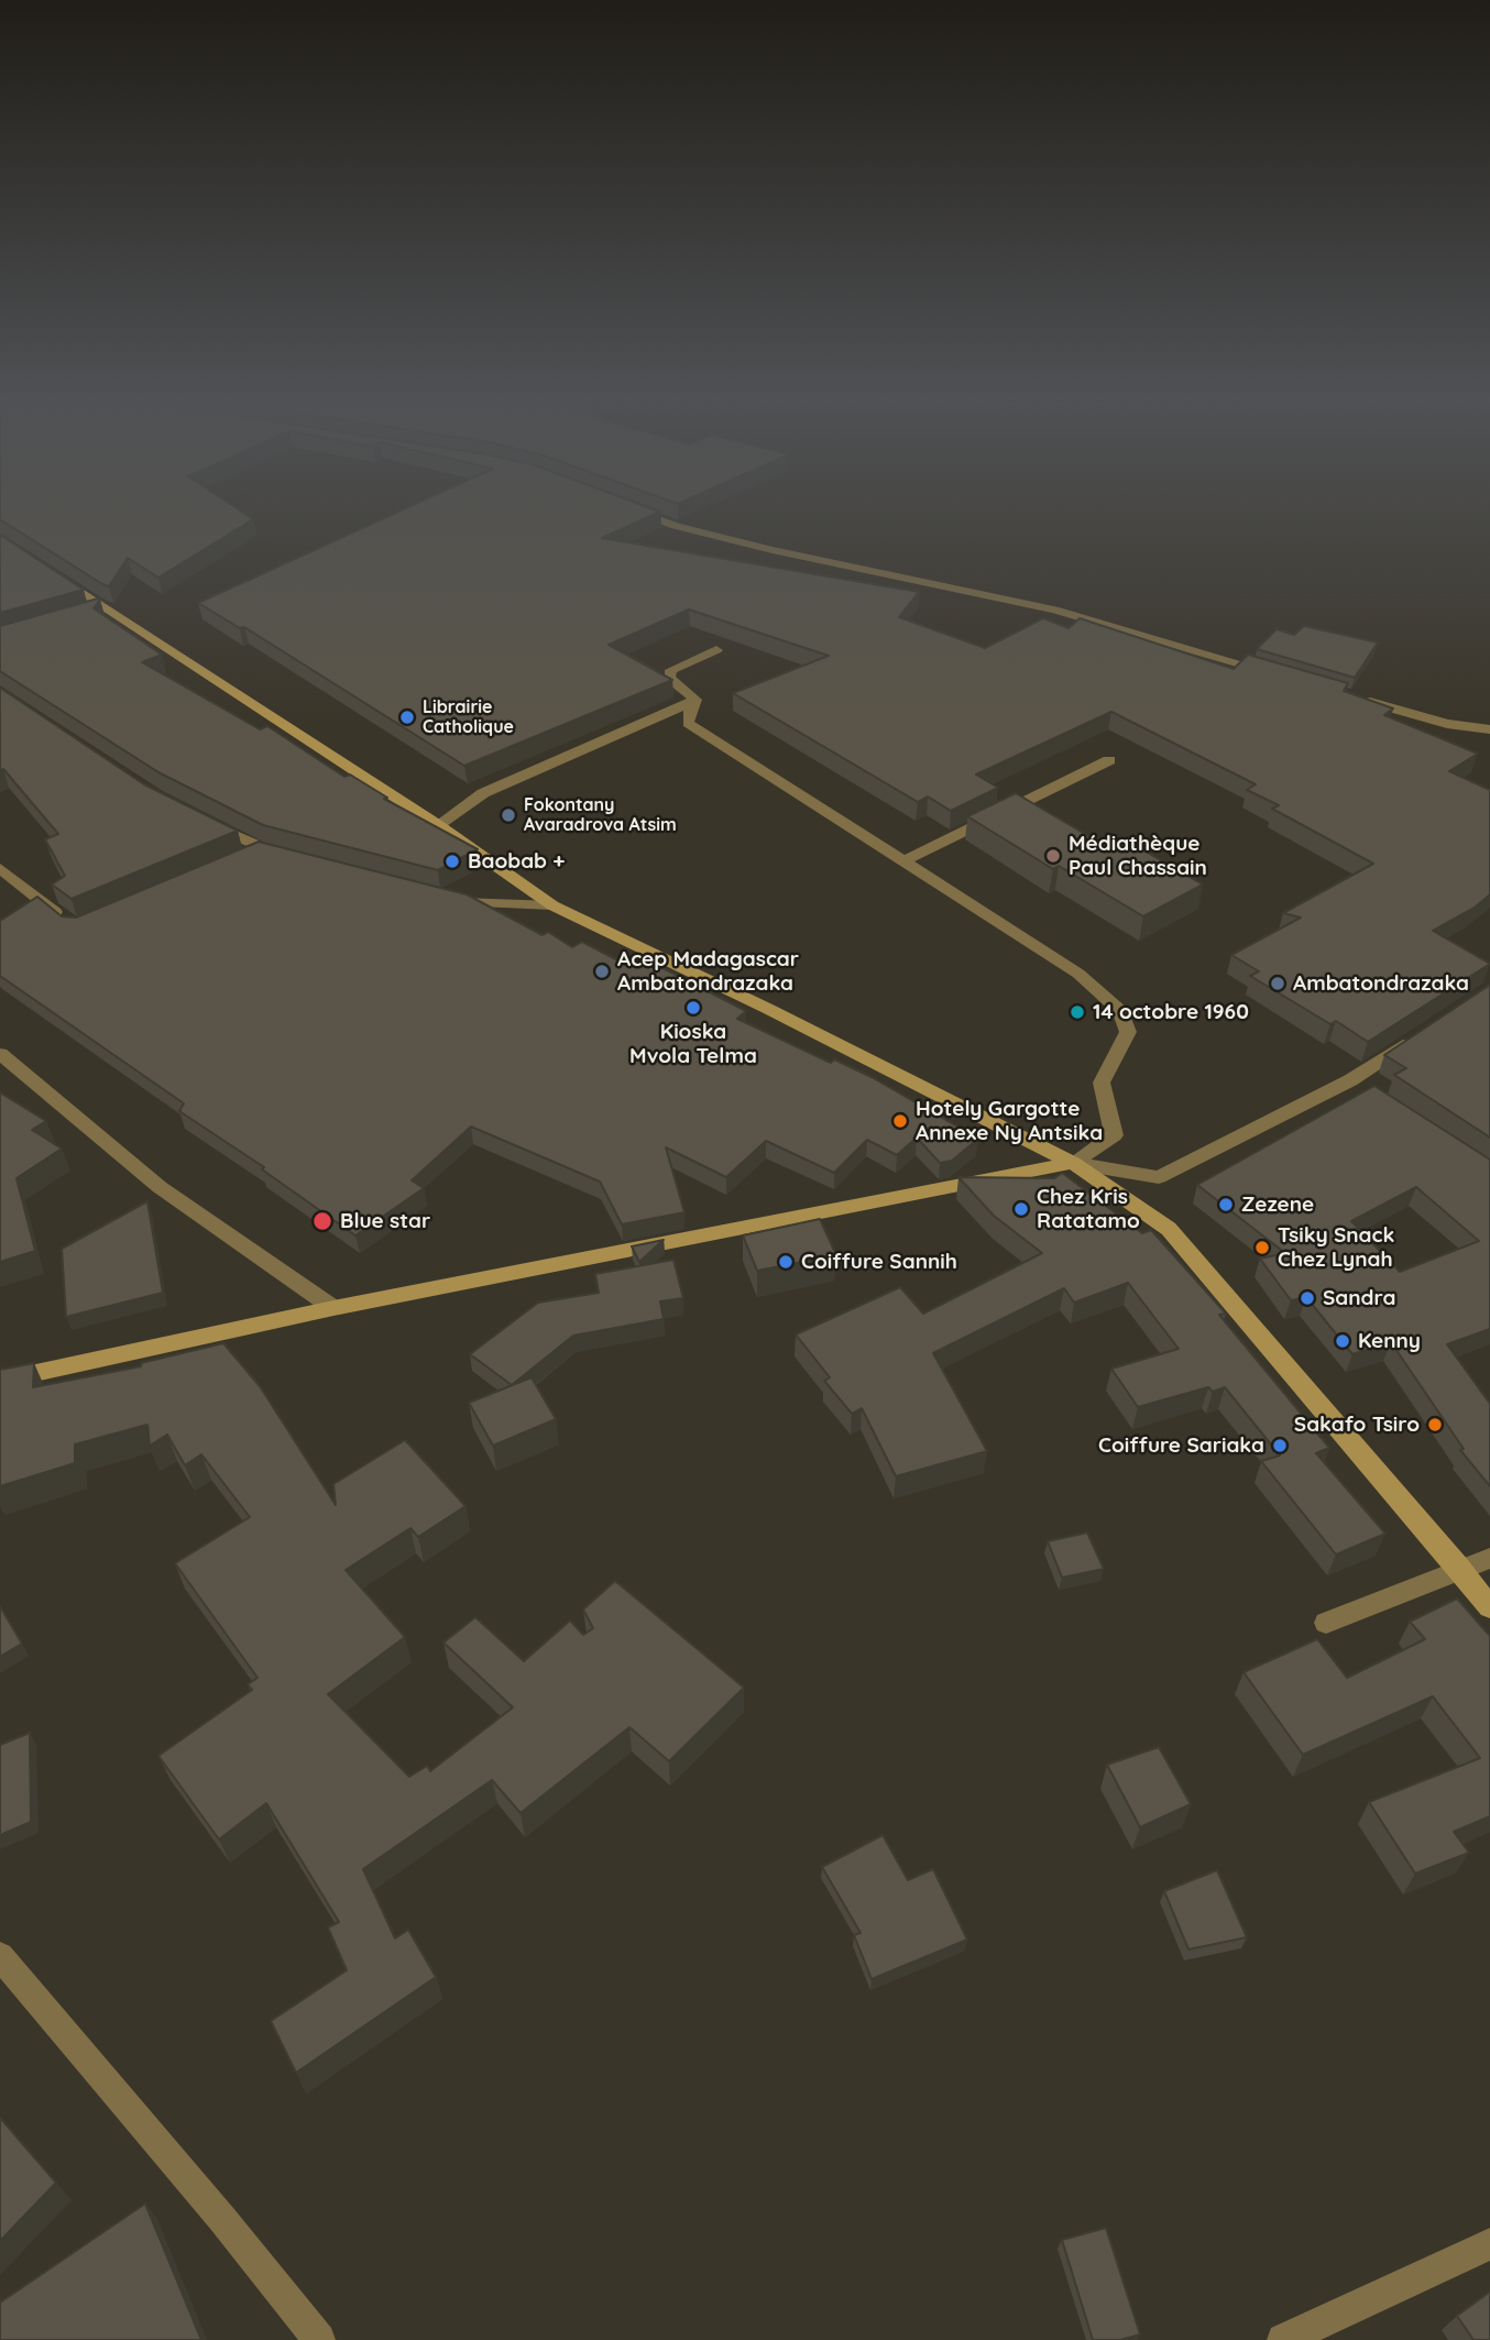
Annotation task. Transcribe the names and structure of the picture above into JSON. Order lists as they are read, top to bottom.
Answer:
{
  "places": [
    "Librairie Catholique",
    "Fokontany Avaradrova Atsim",
    "Médiathèque Paul Chassain",
    "Baobab +",
    "Acep Madagascar Ambatondrazaka",
    "Ambatondrazaka",
    "Kioska Mvola Telma",
    "14 octobre 1960",
    "Hotely Gargotte Annexe Ny Antsika",
    "Zezene",
    "Chez Kris Ratatamo",
    "Blue star",
    "Tsiky Snack Chez Lynah",
    "Coiffure Sannih",
    "Sandra",
    "Kenny",
    "Sakafo Tsiro",
    "Coiffure Sariaka"
  ]
}
